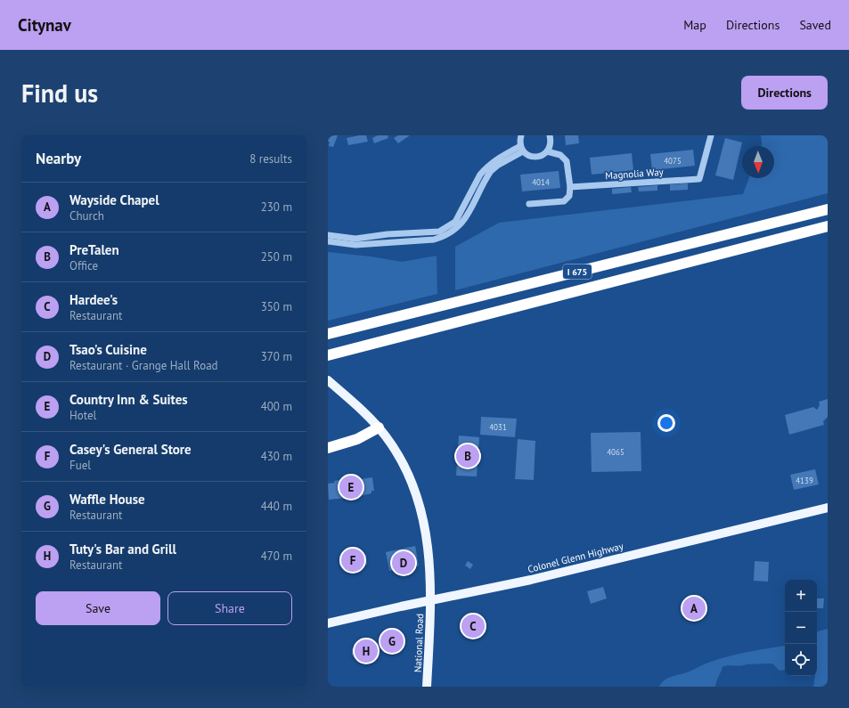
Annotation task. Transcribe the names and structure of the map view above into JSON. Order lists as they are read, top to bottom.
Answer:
{
  "streets": {
    "highway": ["I 675"],
    "main road": ["Colonel Glenn Highway", "National Road"],
    "street": ["Magnolia Way"]
  },
  "crossings": [
    ["Colonel Glenn Highway", "National Road"]
  ],
  "house_numbers": [
    "4075",
    "4014",
    "4031",
    "4065",
    "4139"
  ],
  "north": "bottom",
  "page": {
    "header": "Citynav",
    "nav": ["Map", "Directions", "Saved"],
    "buttons": [
      "Directions",
      ["Save", "Share"]
    ],
    "title": "Find us",
    "heading": ["Nearby", "8 results"],
    "list": [
      {
        "mark": "A",
        "name": "Wayside Chapel",
        "note": "Church",
        "value": "230 m"
      },
      {
        "mark": "B",
        "name": "PreTalen",
        "note": "Office",
        "value": "250 m"
      },
      {
        "mark": "C",
        "name": "Hardee's",
        "note": "Restaurant",
        "value": "350 m"
      },
      {
        "mark": "D",
        "name": "Tsao's Cuisine",
        "note": "Restaurant · Grange Hall Road",
        "value": "370 m"
      },
      {
        "mark": "E",
        "name": "Country Inn & Suites",
        "note": "Hotel",
        "value": "400 m"
      },
      {
        "mark": "F",
        "name": "Casey's General Store",
        "note": "Fuel",
        "value": "430 m"
      },
      {
        "mark": "G",
        "name": "Waffle House",
        "note": "Restaurant",
        "value": "440 m"
      },
      {
        "mark": "H",
        "name": "Tuty's Bar and Grill",
        "note": "Restaurant",
        "value": "470 m"
      }
    ],
    "pins": [
      "B",
      "E",
      "F",
      "D",
      "A",
      "C",
      "G",
      "H"
    ],
    "map_buttons": ["+", "−"]
  }
}
